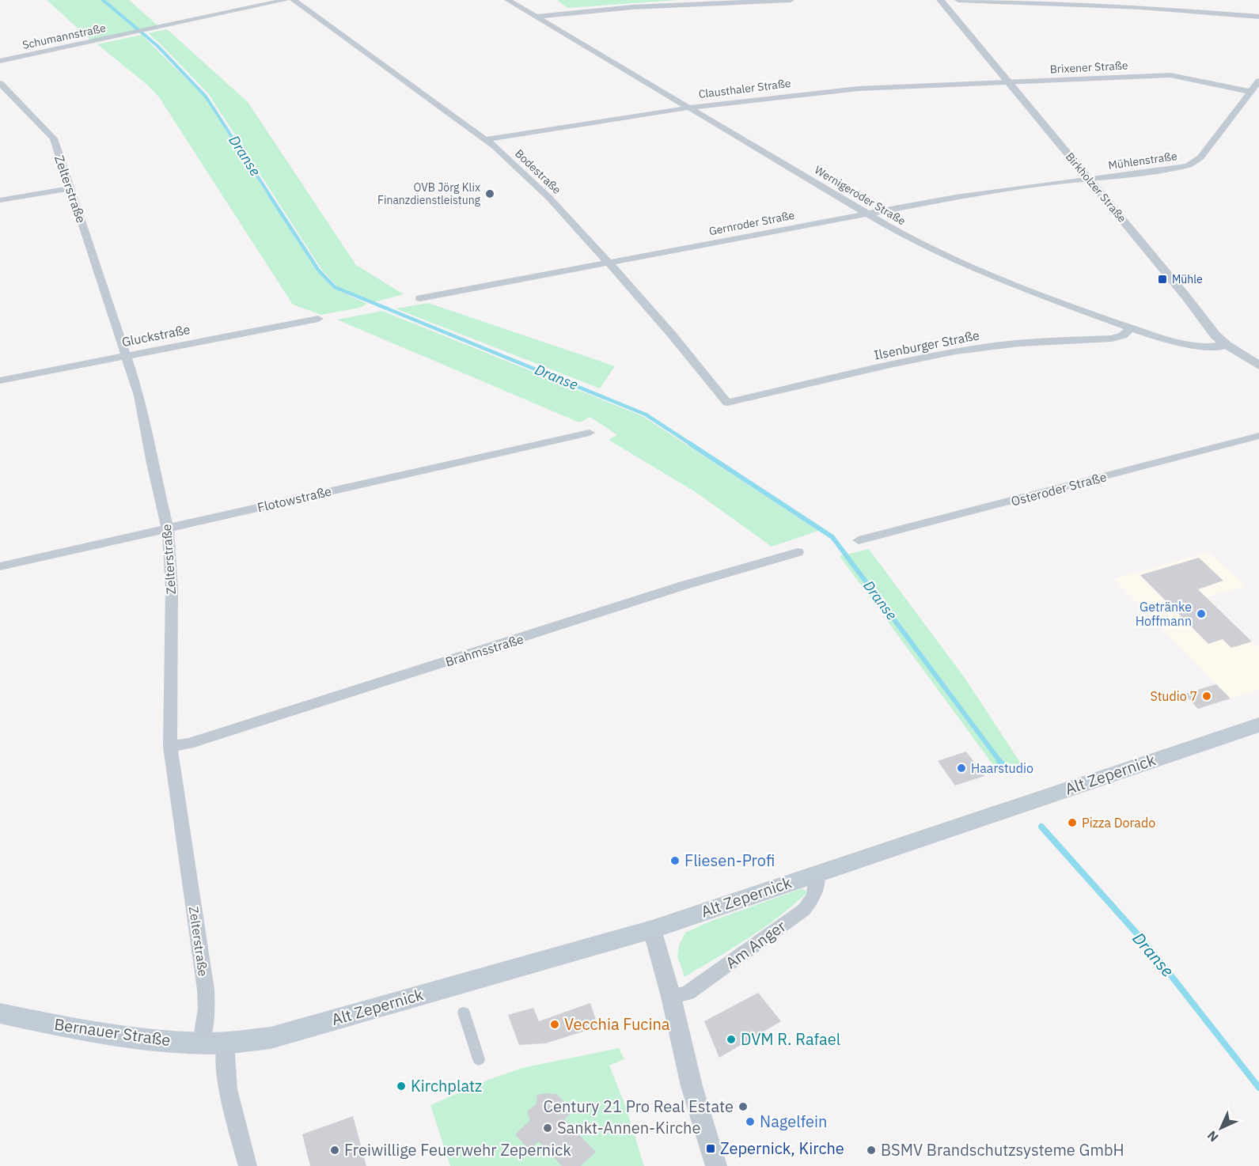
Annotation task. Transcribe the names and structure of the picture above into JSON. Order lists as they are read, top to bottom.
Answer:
{
  "streets": {
    "main road": ["Alt Zepernick", "Bernauer Straße"],
    "street": [
      "Schumannstraße",
      "Brixener Straße",
      "Clausthaler Straße",
      "Mühlenstraße",
      "Bodestraße",
      "Birkholzer Straße",
      "Zelterstraße",
      "Wernigeroder Straße",
      "Gernroder Straße",
      "Gluckstraße",
      "Ilsenburger Straße",
      "Osteroder Straße",
      "Flotowstraße",
      "Brahmsstraße",
      "Am Anger"
    ]
  },
  "crossings": [
    ["Brixener Straße", "Clausthaler Straße"],
    ["Brixener Straße", "Mühlenstraße"],
    ["Brixener Straße", "Birkholzer Straße"],
    ["Clausthaler Straße", "Bodestraße"],
    ["Clausthaler Straße", "Birkholzer Straße"],
    ["Clausthaler Straße", "Wernigeroder Straße"],
    ["Mühlenstraße", "Birkholzer Straße"],
    ["Mühlenstraße", "Gernroder Straße"],
    ["Bodestraße", "Gernroder Straße"],
    ["Bodestraße", "Ilsenburger Straße"],
    ["Birkholzer Straße", "Wernigeroder Straße"],
    ["Birkholzer Straße", "Gernroder Straße"],
    ["Zelterstraße", "Gluckstraße"],
    ["Zelterstraße", "Flotowstraße"],
    ["Zelterstraße", "Brahmsstraße"],
    ["Zelterstraße", "Bernauer Straße"],
    ["Wernigeroder Straße", "Gernroder Straße"],
    ["Wernigeroder Straße", "Ilsenburger Straße"],
    ["Alt Zepernick", "Am Anger"],
    ["Alt Zepernick", "Bernauer Straße"]
  ],
  "water": ["Dranse"],
  "places": {
    "other": [
      "OVB Jörg Klix Finanzdienstleistung",
      "Getränke Hoffmann",
      "Studio 7",
      "Haarstudio",
      "Pizza Dorado",
      "Fliesen-Profi",
      "Vecchia Fucina",
      "DVM R. Rafael",
      "Kirchplatz",
      "Century 21 Pro Real Estate",
      "Nagelfein",
      "Sankt-Annen-Kirche",
      "Freiwillige Feuerwehr Zepernick",
      "BSMV Brandschutzsysteme GmbH"
    ],
    "transit": ["Mühle", "Zepernick, Kirche"]
  },
  "north": "bottom left"
}
